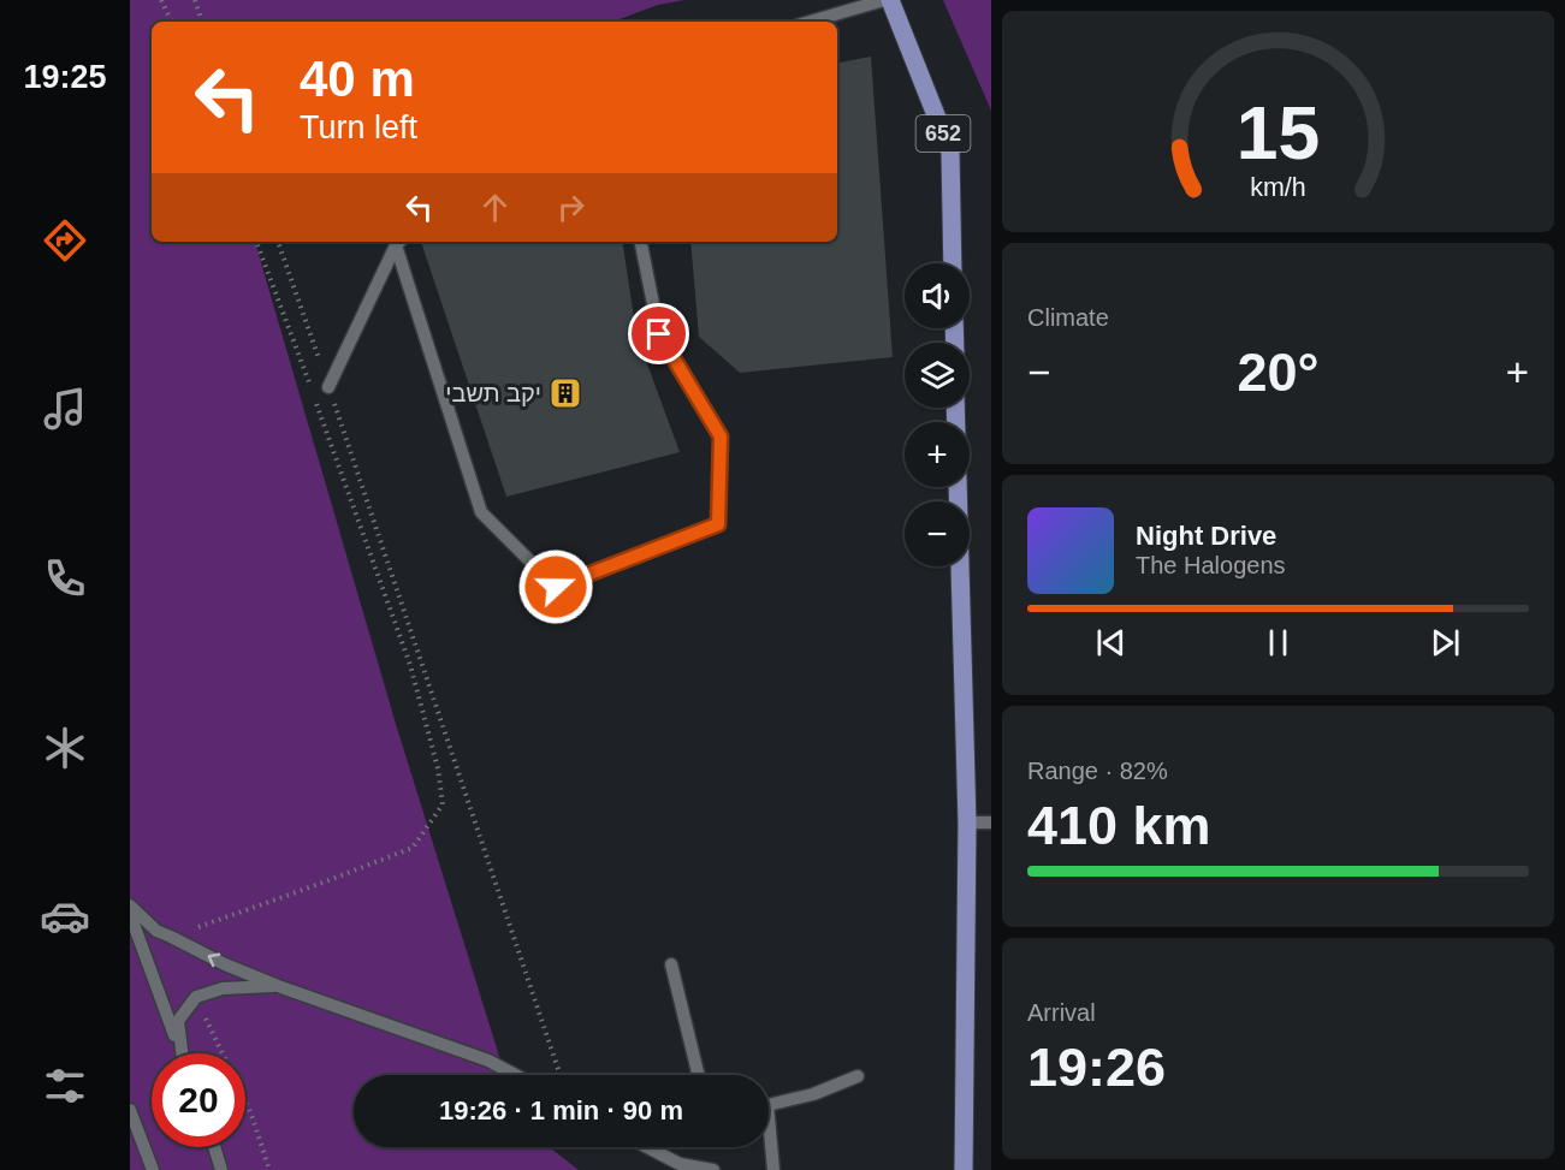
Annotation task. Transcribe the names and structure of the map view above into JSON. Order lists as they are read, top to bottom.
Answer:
{
  "streets": {
    "main road": ["652"]
  },
  "places": {
    "building": ["יקב תשבי"]
  },
  "page": {
    "tabs": "19:25",
    "turn": ["40 m", "Turn left"],
    "tile": [
      "Climate",
      ["Range · 82%", "410 km"],
      ["Arrival", "19:26"]
    ],
    "map_buttons": ["+", "−"],
    "heat": ["−", "20°", "+"],
    "song": ["Night Drive", "The Halogens"],
    "limit": "20",
    "trip": "19:26 · 1 min · 90 m",
    "gauge": ["15", "km/h"]
  }
}
